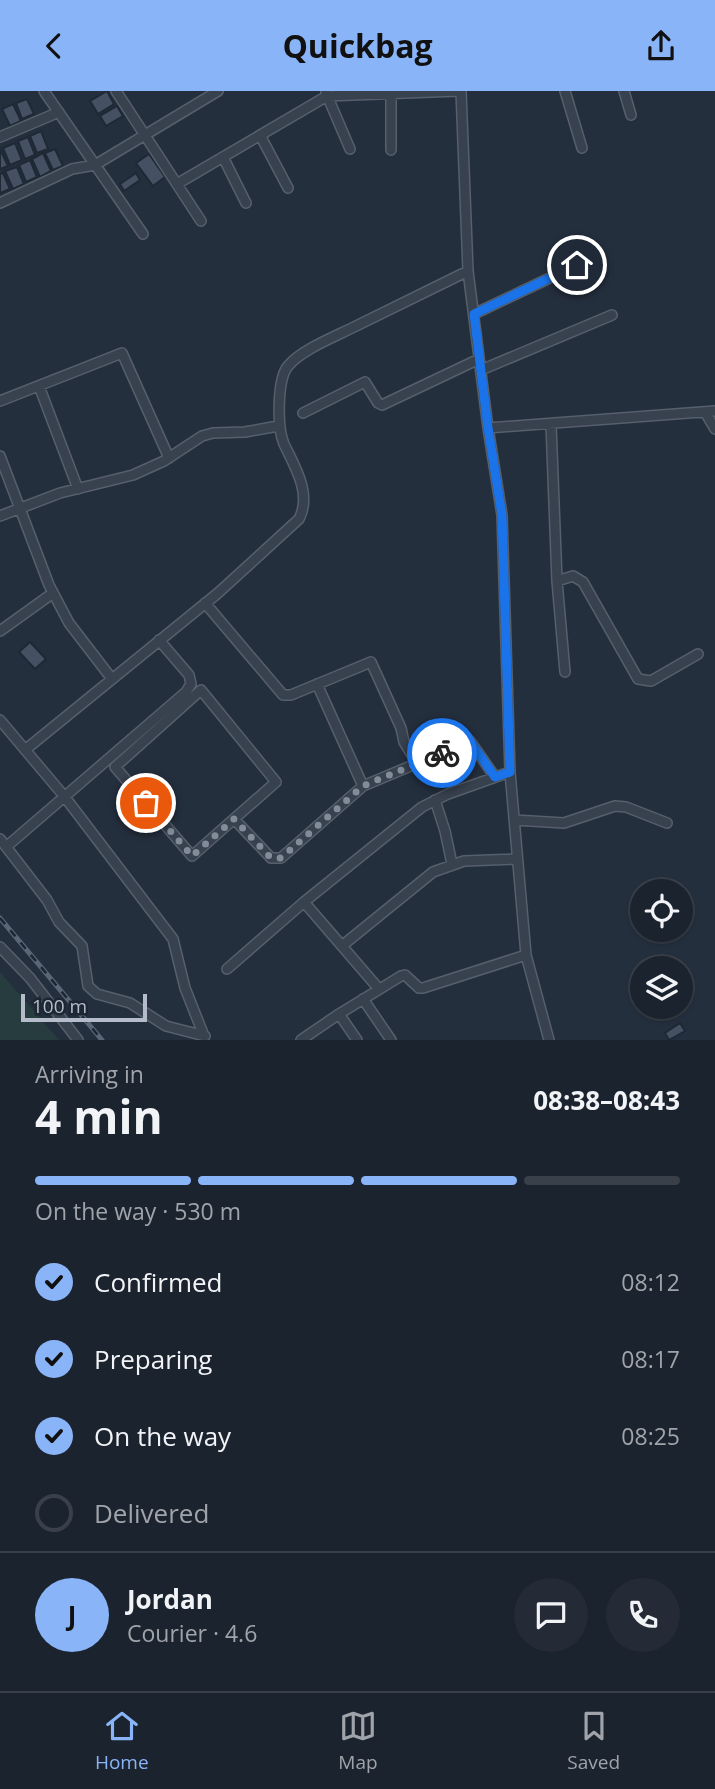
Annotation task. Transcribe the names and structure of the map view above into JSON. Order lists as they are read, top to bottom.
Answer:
{
  "scale_bar": "100 m",
  "page": {
    "header": "Quickbag",
    "scale": "100 m",
    "heading": ["4 min", "Arriving in", "08:38–08:43"],
    "panel": ["Jordan", "Courier · 4.6"],
    "bar": "On the way · 530 m",
    "list": [
      ["Confirmed", "08:12"],
      ["Preparing", "08:17"],
      ["On the way", "08:25"],
      "Delivered"
    ],
    "round": "J",
    "tabs": ["Home", "Map", "Saved"]
  }
}
